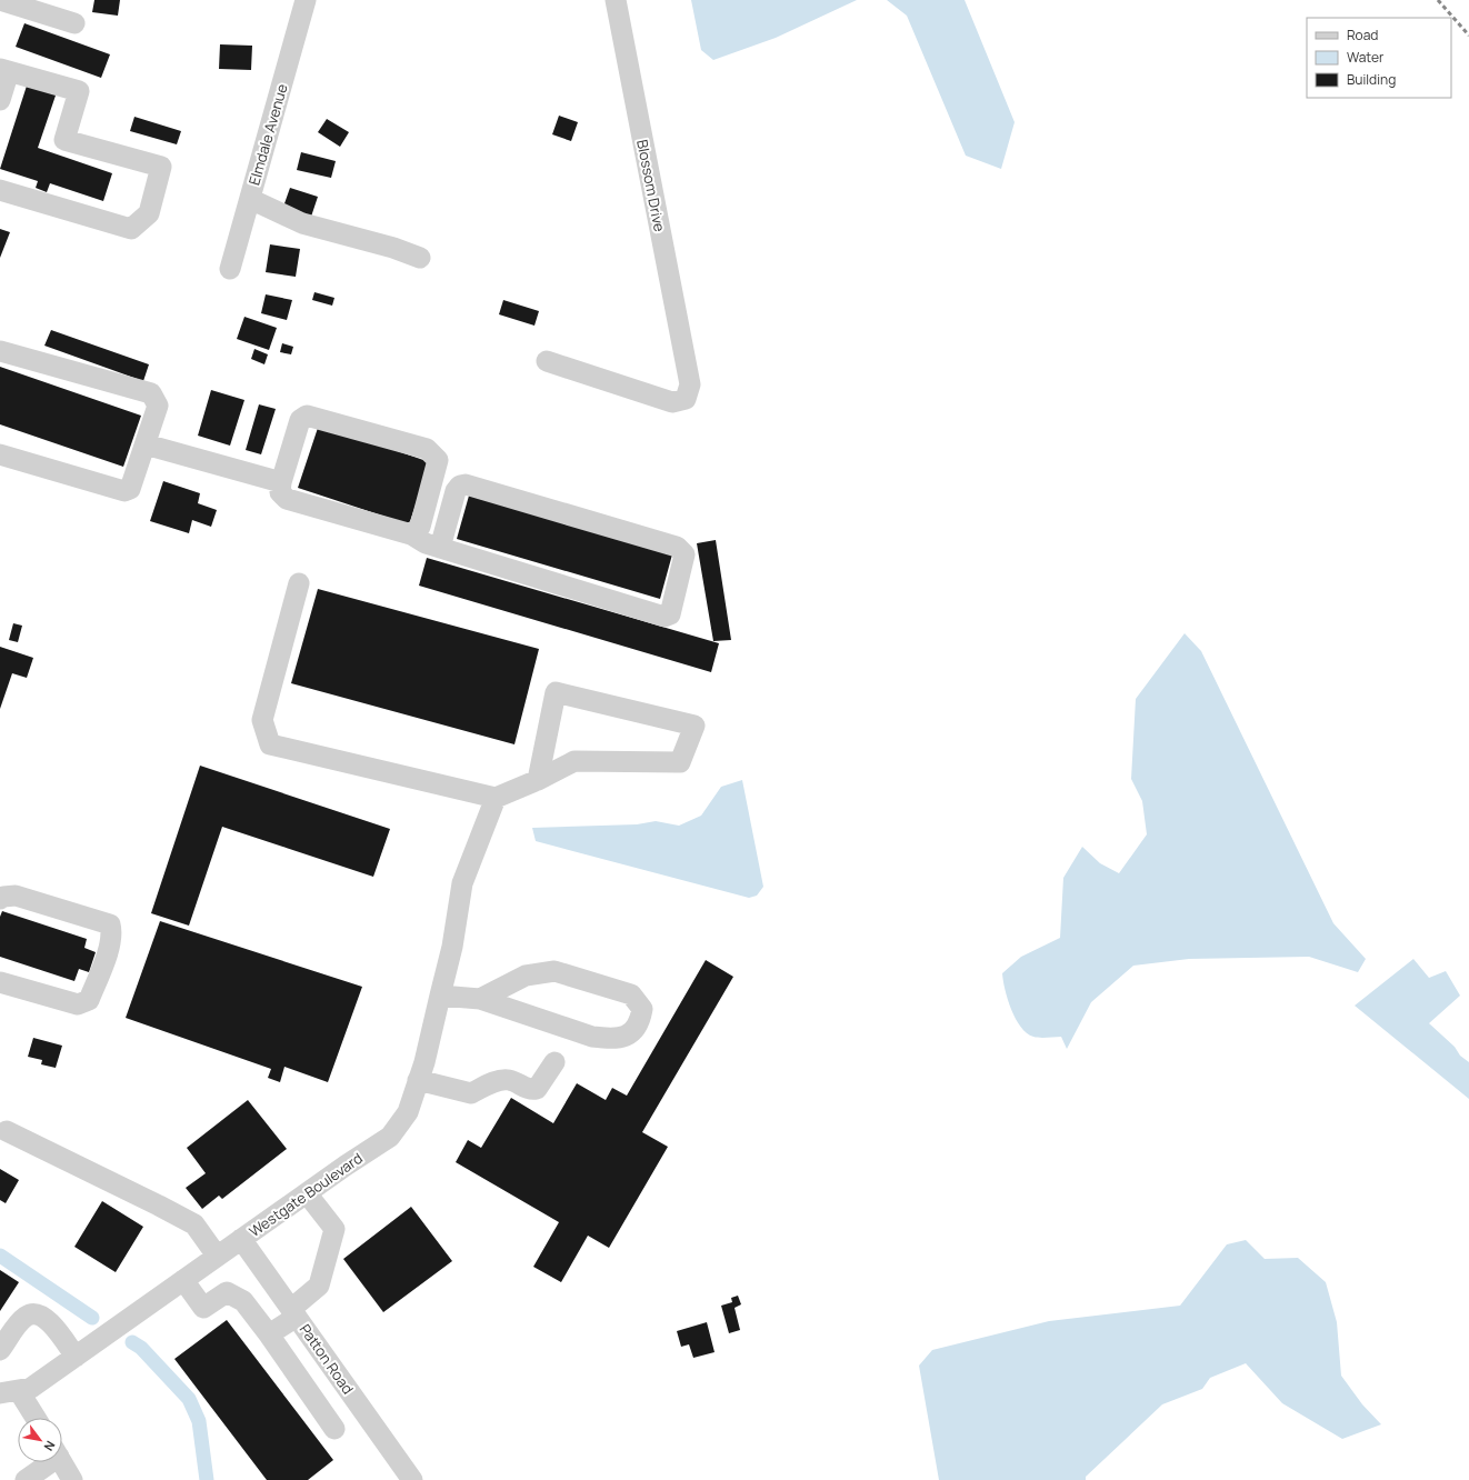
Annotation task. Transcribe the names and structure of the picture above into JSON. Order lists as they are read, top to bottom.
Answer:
{
  "streets": {
    "street": [
      "Elmdale Avenue",
      "Blossom Drive",
      "Westgate Boulevard",
      "Patton Road"
    ]
  },
  "crossings": [
    ["Westgate Boulevard", "Patton Road"]
  ],
  "legend": ["Road", "Water", "Building"],
  "north": "bottom right"
}
